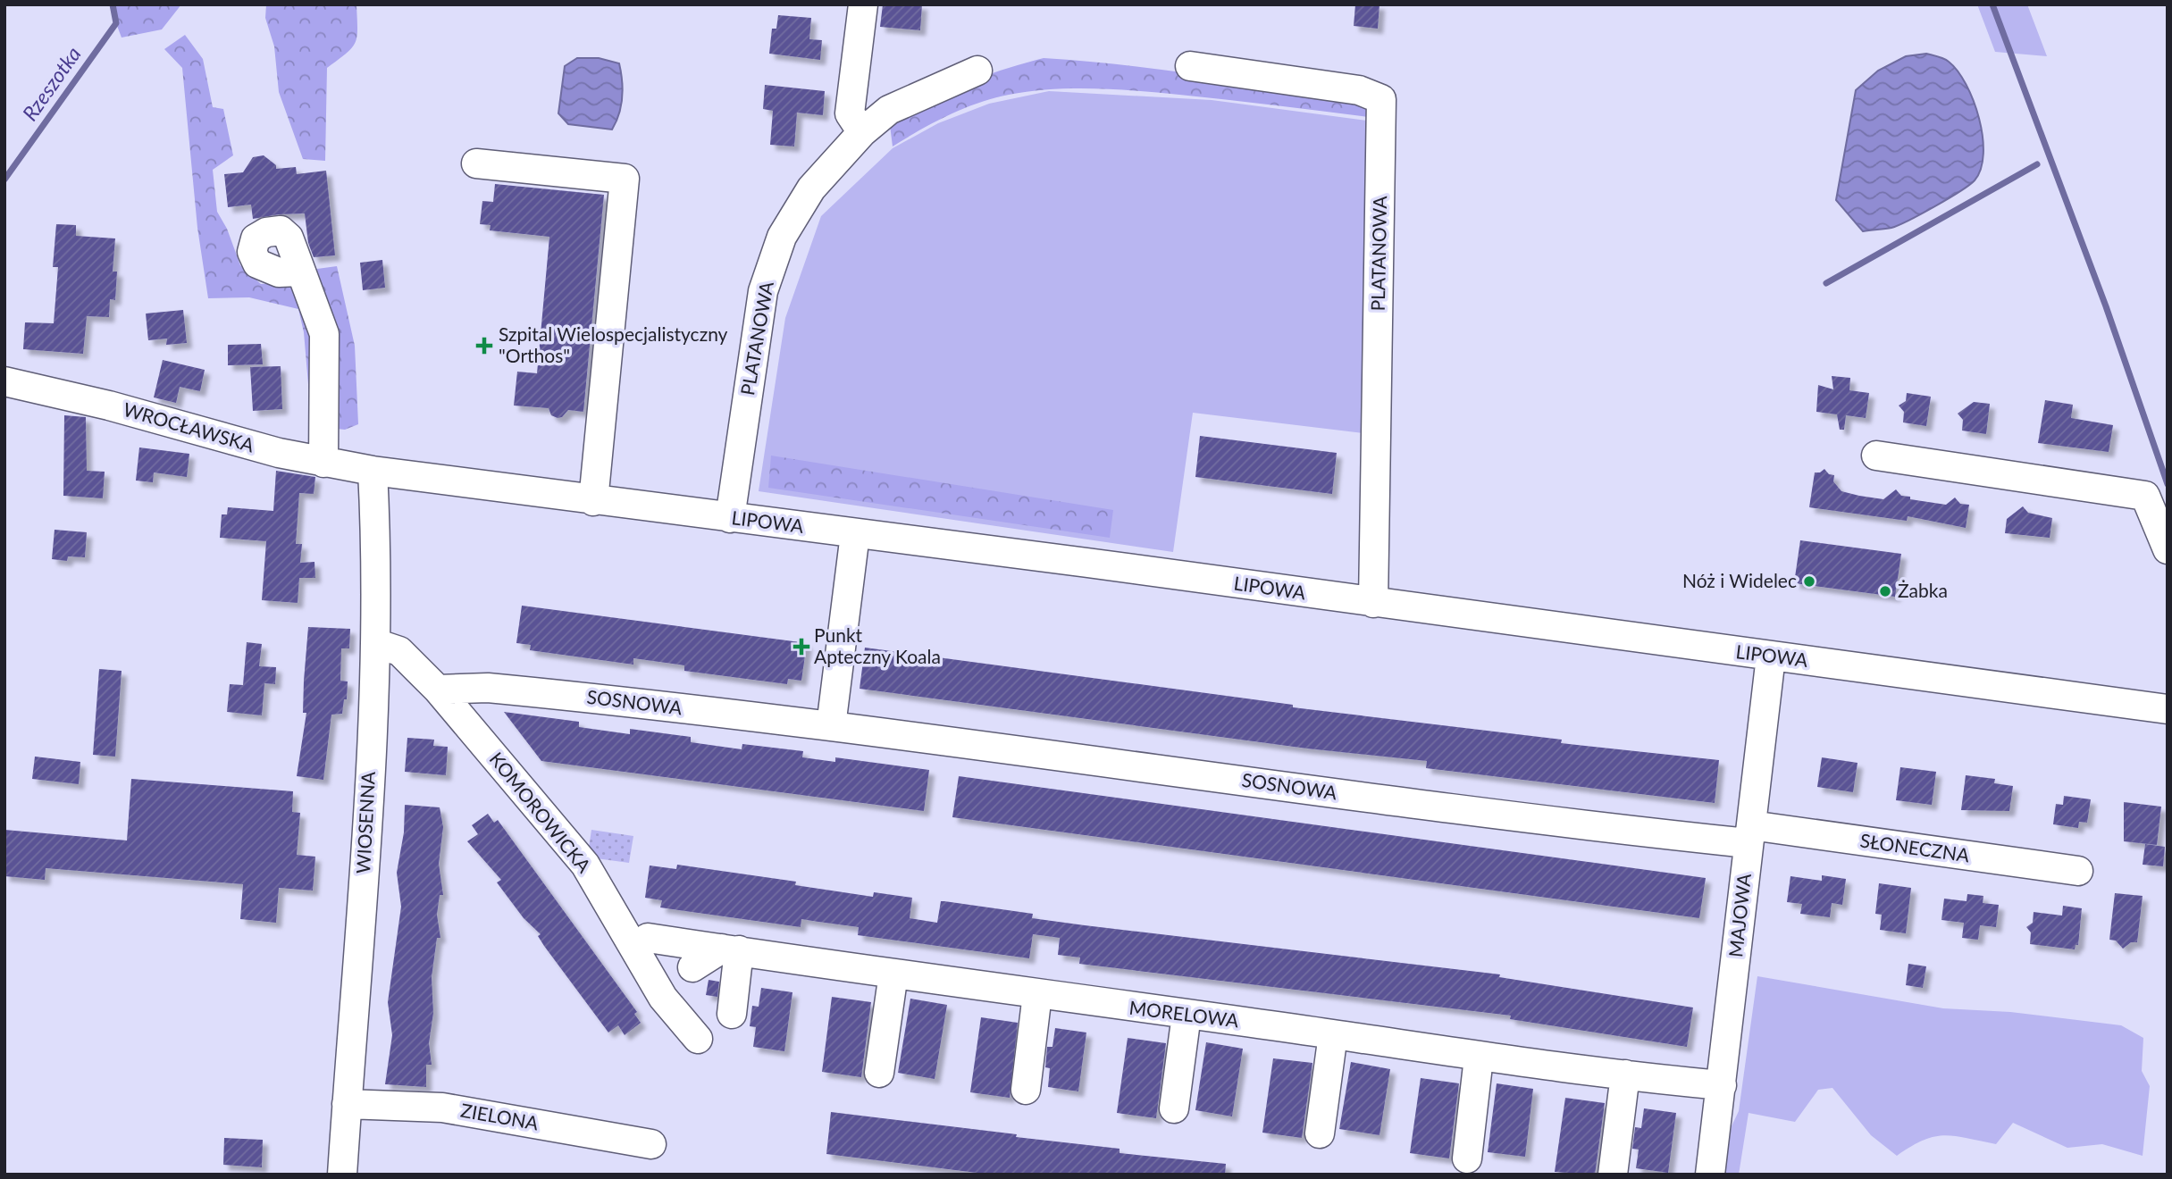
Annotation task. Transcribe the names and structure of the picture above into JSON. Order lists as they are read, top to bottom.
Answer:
{
  "streets": {
    "street": [
      "PLATANOWA",
      "WROCŁAWSKA",
      "LIPOWA",
      "SOSNOWA",
      "KOMOROWICKA",
      "WIOSENNA",
      "SŁONECZNA",
      "MAJOWA",
      "MORELOWA",
      "ZIELONA"
    ]
  },
  "crossings": [
    ["PLATANOWA", "LIPOWA"],
    ["WROCŁAWSKA", "LIPOWA"],
    ["WROCŁAWSKA", "WIOSENNA"],
    ["LIPOWA", "WIOSENNA"],
    ["LIPOWA", "MAJOWA"],
    ["SOSNOWA", "KOMOROWICKA"],
    ["SOSNOWA", "SŁONECZNA"],
    ["SOSNOWA", "MAJOWA"],
    ["KOMOROWICKA", "WIOSENNA"],
    ["WIOSENNA", "ZIELONA"],
    ["SŁONECZNA", "MAJOWA"],
    ["MAJOWA", "MORELOWA"]
  ],
  "water": ["Rzeszotka"],
  "places": {
    "health": ["Szpital Wielospecjalistyczny \"Orthos\"", "Punkt Apteczny Koala"],
    "other": ["Nóż i Widelec", "Żabka"]
  }
}
